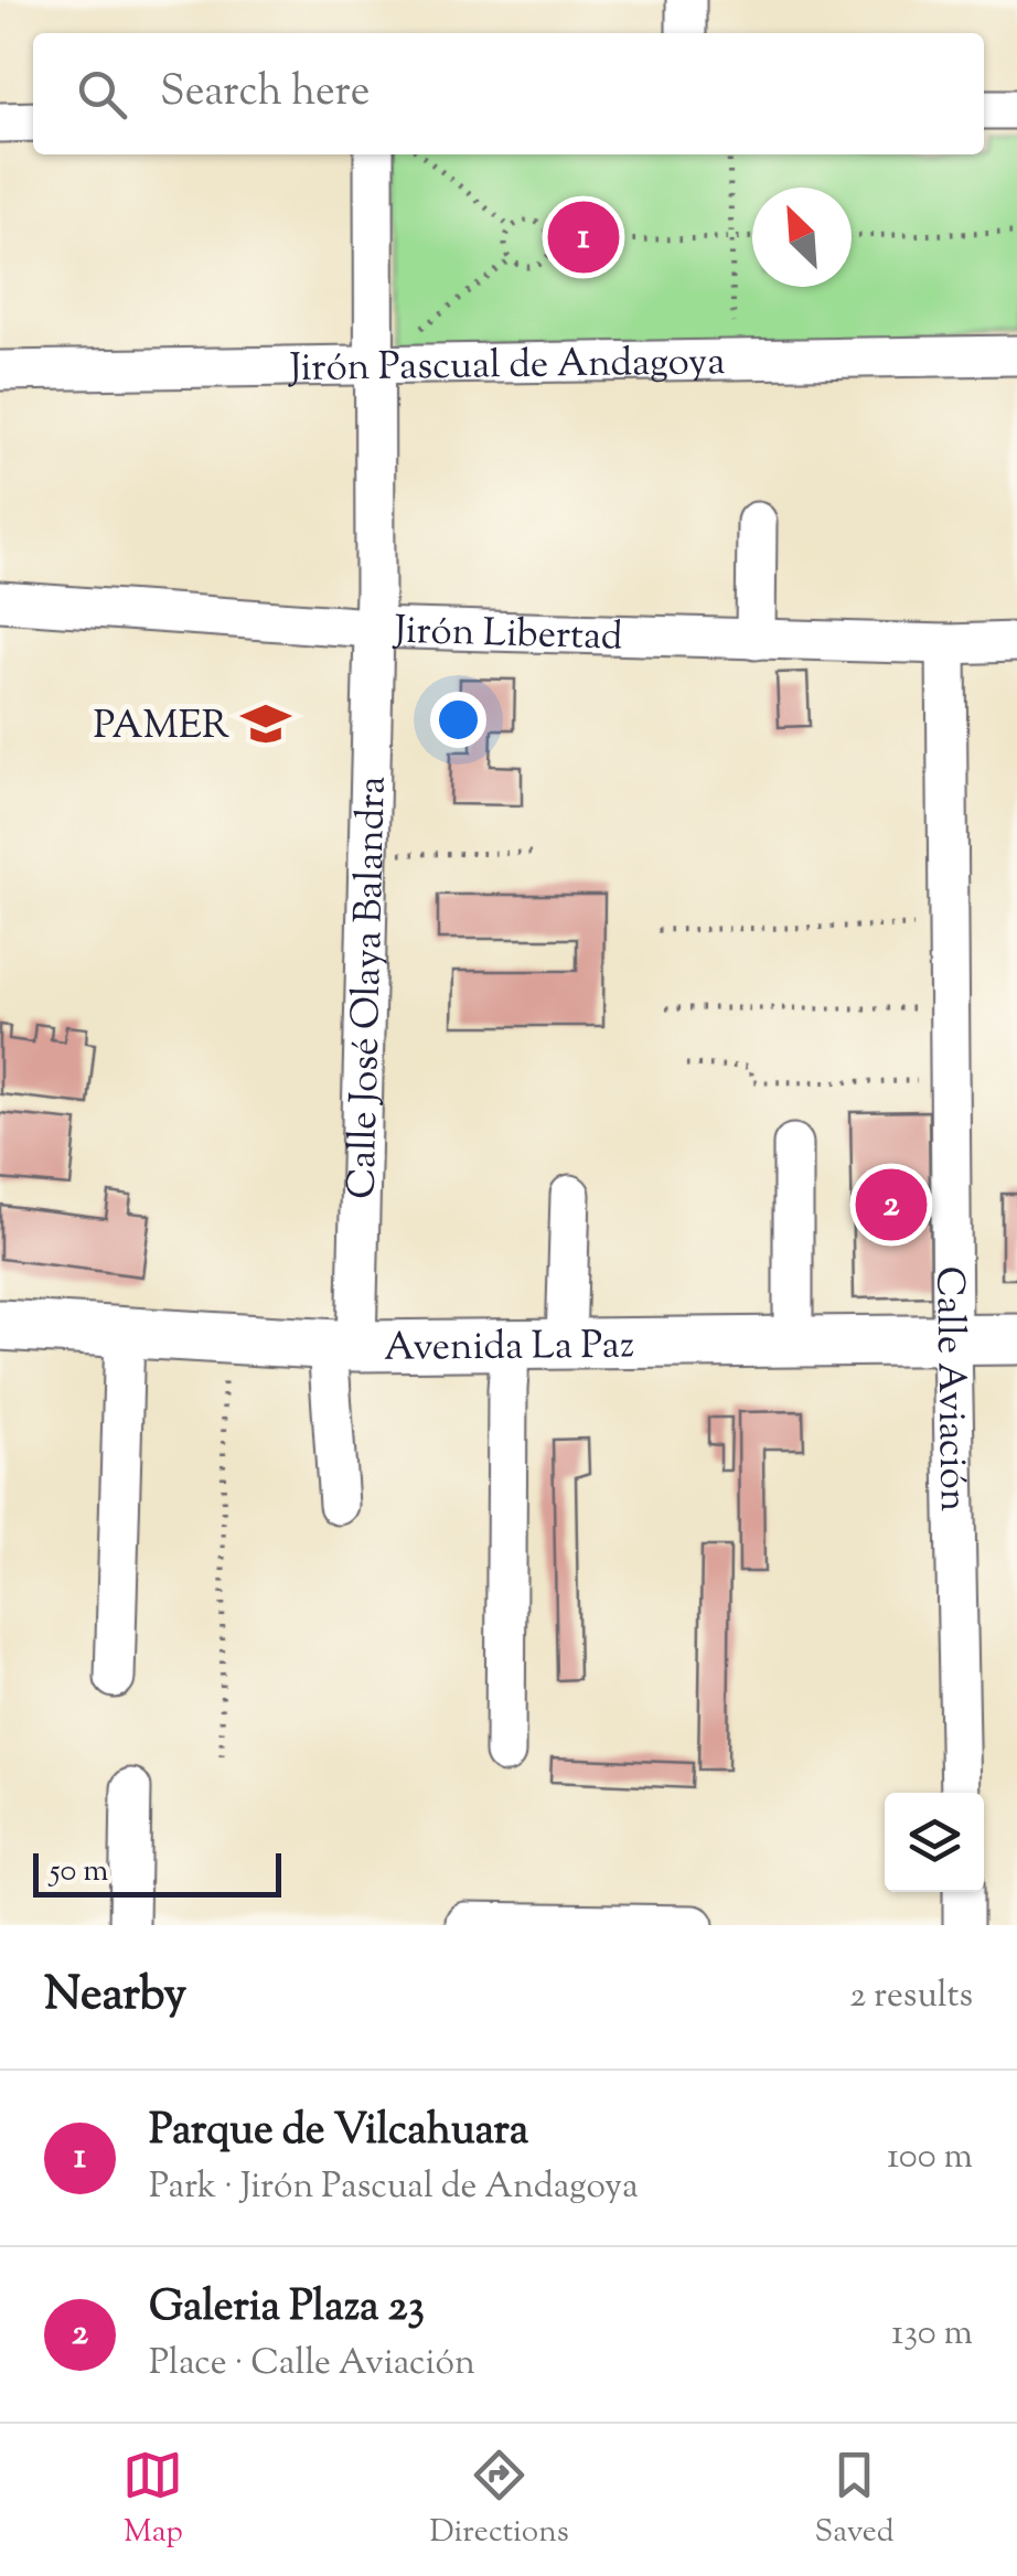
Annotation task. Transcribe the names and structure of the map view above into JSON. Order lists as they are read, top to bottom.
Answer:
{
  "streets": {
    "main road": ["Avenida La Paz"],
    "street": [
      "Jirón Pascual de Andagoya",
      "Jirón Libertad",
      "Calle José Olaya Balandra",
      "Calle Aviación"
    ]
  },
  "crossings": [
    ["Jirón Pascual de Andagoya", "Calle José Olaya Balandra"],
    ["Jirón Libertad", "Calle José Olaya Balandra"],
    ["Jirón Libertad", "Calle Aviación"],
    ["Calle José Olaya Balandra", "Avenida La Paz"],
    ["Avenida La Paz", "Calle Aviación"]
  ],
  "places": {
    "school or university": ["PAMER"]
  },
  "scale_bar": "50 m",
  "north": "top left",
  "page": {
    "search": "Search here",
    "pins": ["1", "2"],
    "scale": "50 m",
    "heading": ["Nearby", "2 results"],
    "list": [
      {
        "mark": "1",
        "name": "Parque de Vilcahuara",
        "note": "Park · Jirón Pascual de Andagoya",
        "value": "100 m"
      },
      {
        "mark": "2",
        "name": "Galeria Plaza 23",
        "note": "Place · Calle Aviación",
        "value": "130 m"
      }
    ],
    "nav": ["Map", "Directions", "Saved"]
  }
}
